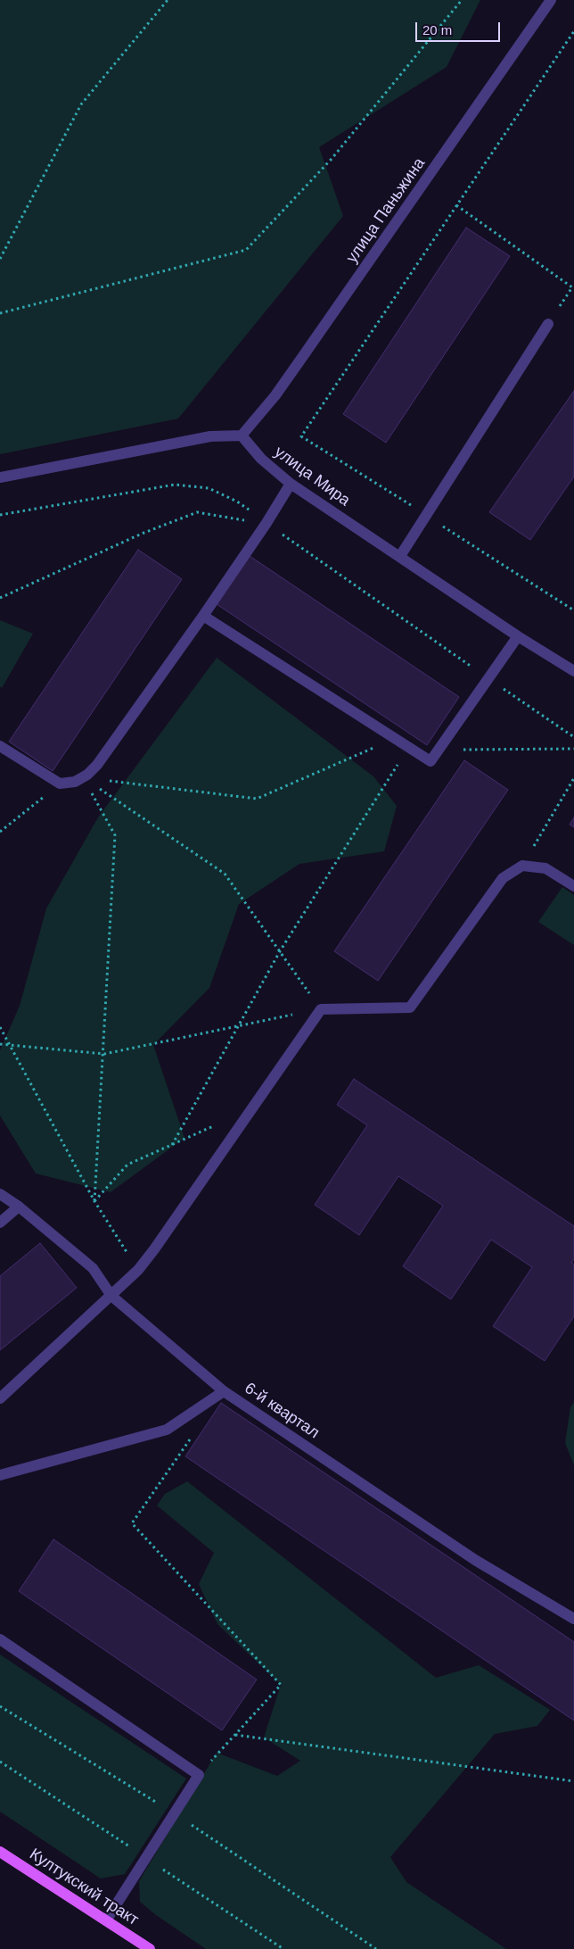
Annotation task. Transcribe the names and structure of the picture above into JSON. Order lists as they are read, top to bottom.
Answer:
{
  "streets": {
    "main road": ["Култукский тракт"],
    "street": ["улица Паньжина", "улица Мира", "6-й квартал"]
  },
  "crossings": [
    ["улица Паньжина", "улица Мира"]
  ],
  "scale_bar": "20 m"
}
